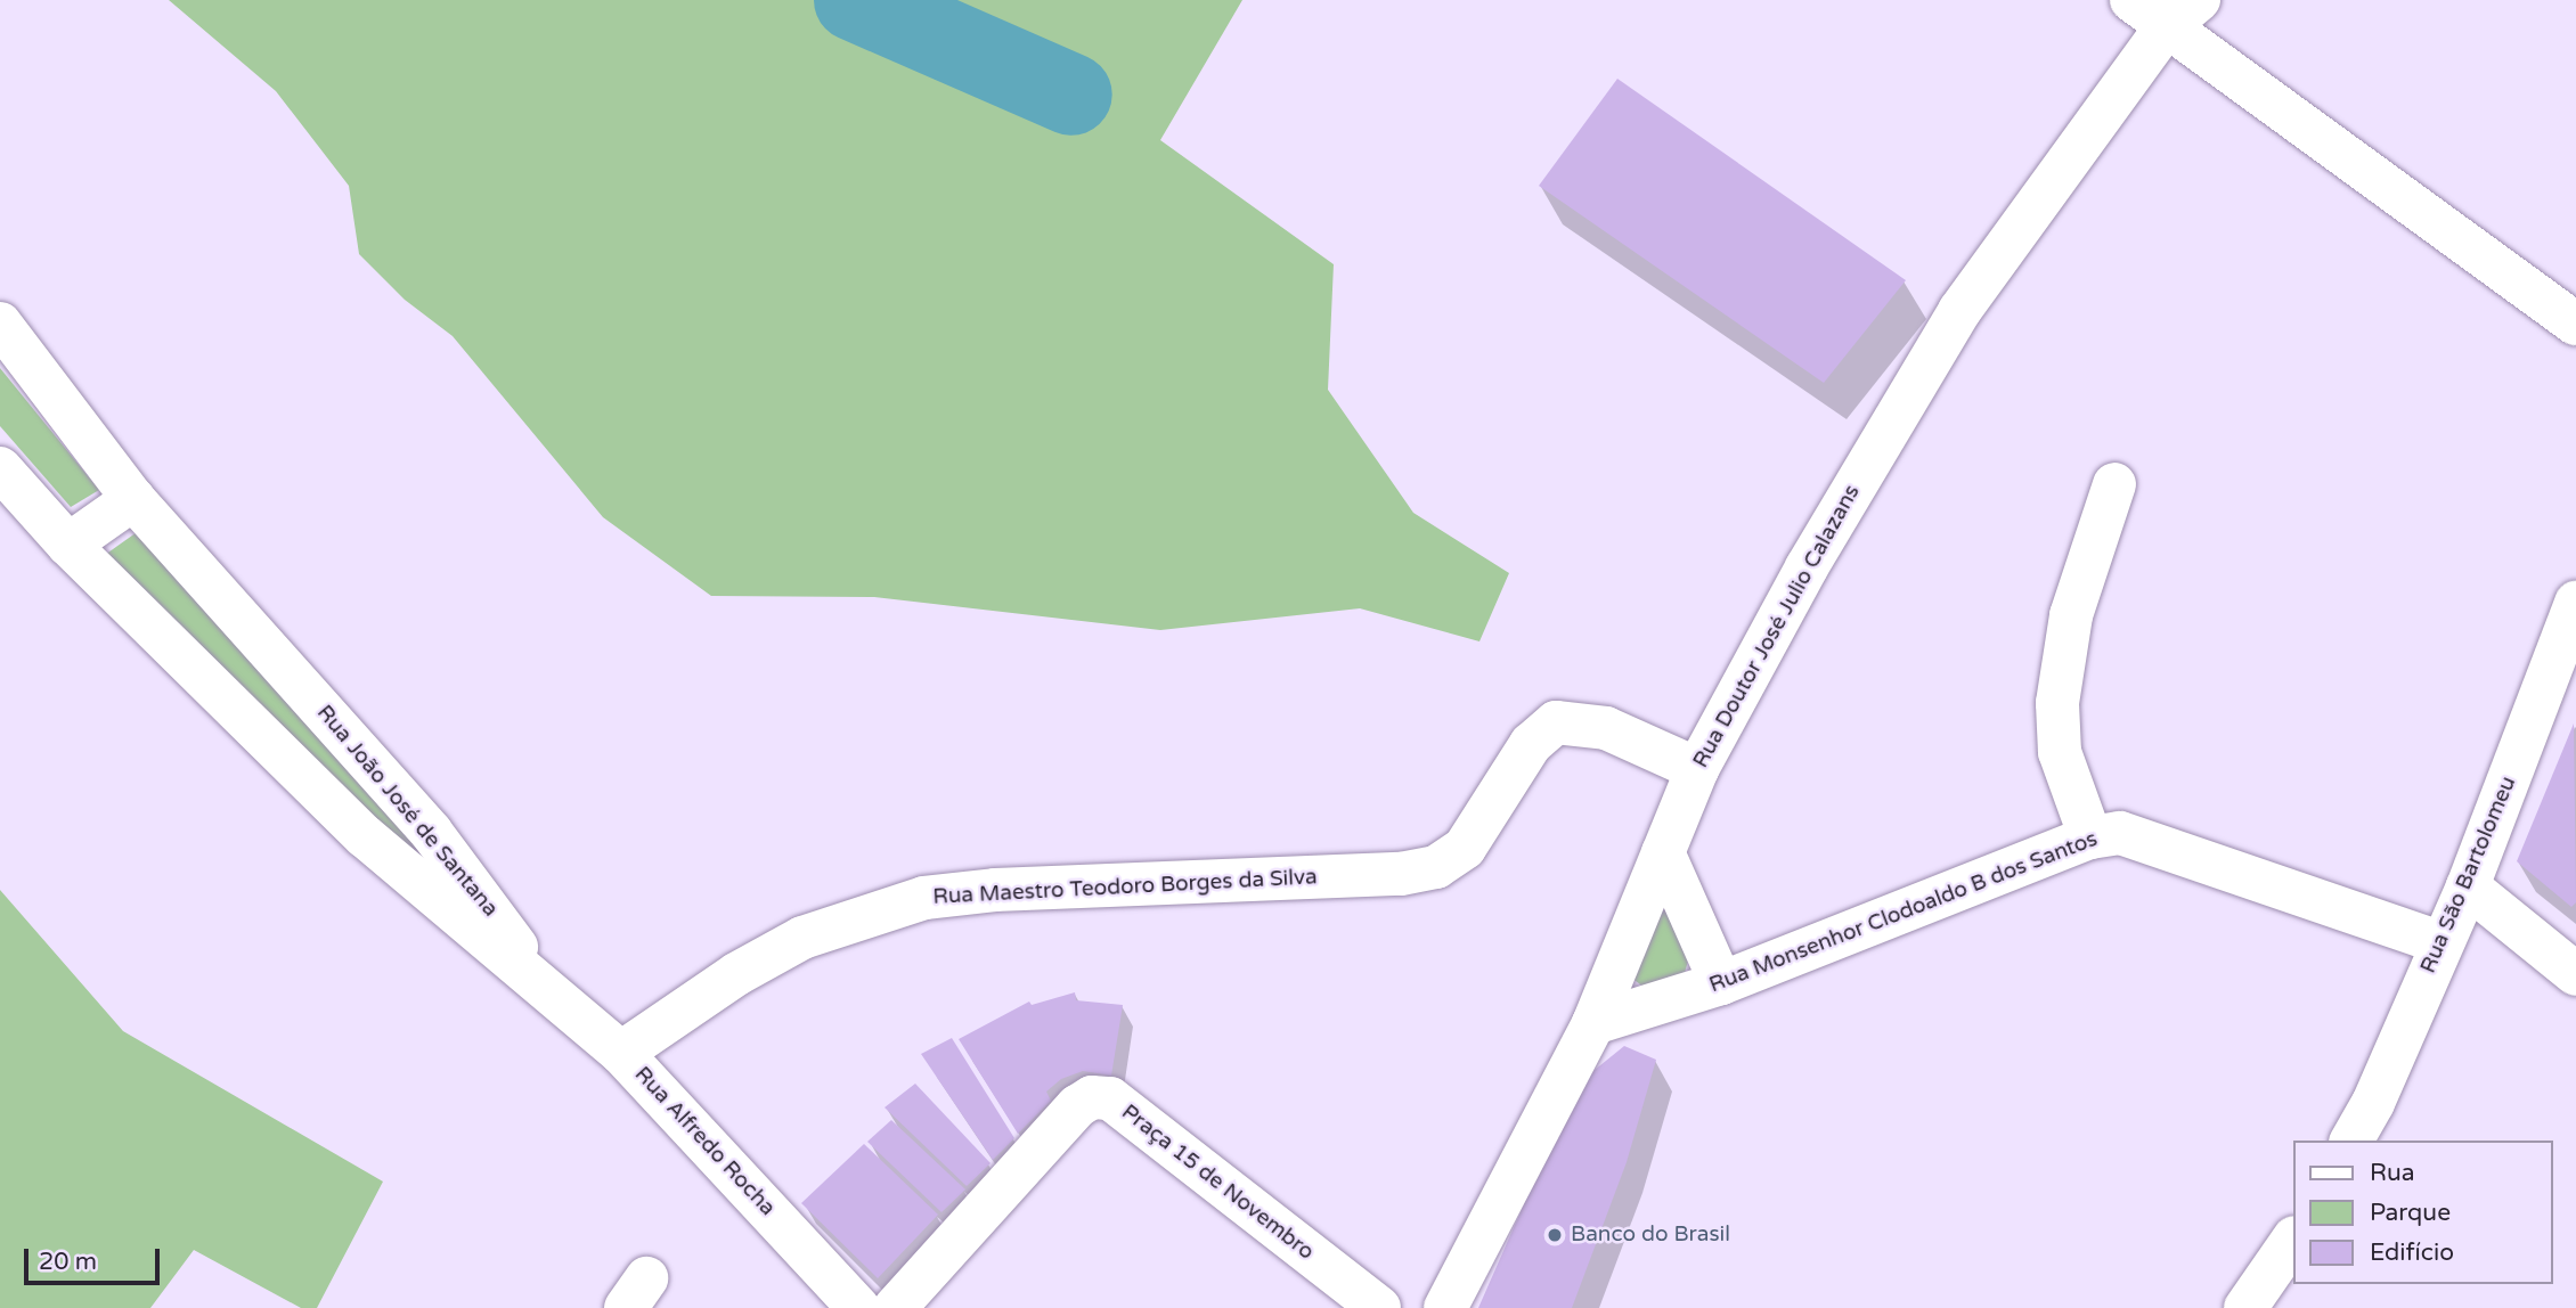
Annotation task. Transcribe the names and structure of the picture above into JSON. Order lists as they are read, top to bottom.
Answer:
{
  "streets": {
    "street": [
      "Rua Doutor José Julio Calazans",
      "Rua João José de Santana",
      "Rua São Bartolomeu",
      "Rua Maestro Teodoro Borges da Silva",
      "Rua Monsenhor Clodoaldo B dos Santos",
      "Rua Alfredo Rocha",
      "Praça 15 de Novembro"
    ]
  },
  "crossings": [
    ["Rua Doutor José Julio Calazans", "Rua Maestro Teodoro Borges da Silva"],
    ["Rua Doutor José Julio Calazans", "Rua Monsenhor Clodoaldo B dos Santos"],
    ["Rua João José de Santana", "Rua Alfredo Rocha"],
    ["Rua São Bartolomeu", "Rua Monsenhor Clodoaldo B dos Santos"],
    ["Rua Maestro Teodoro Borges da Silva", "Rua Alfredo Rocha"]
  ],
  "places": ["Banco do Brasil"],
  "legend": ["Rua", "Parque", "Edifício"],
  "scale_bar": "20 m"
}
